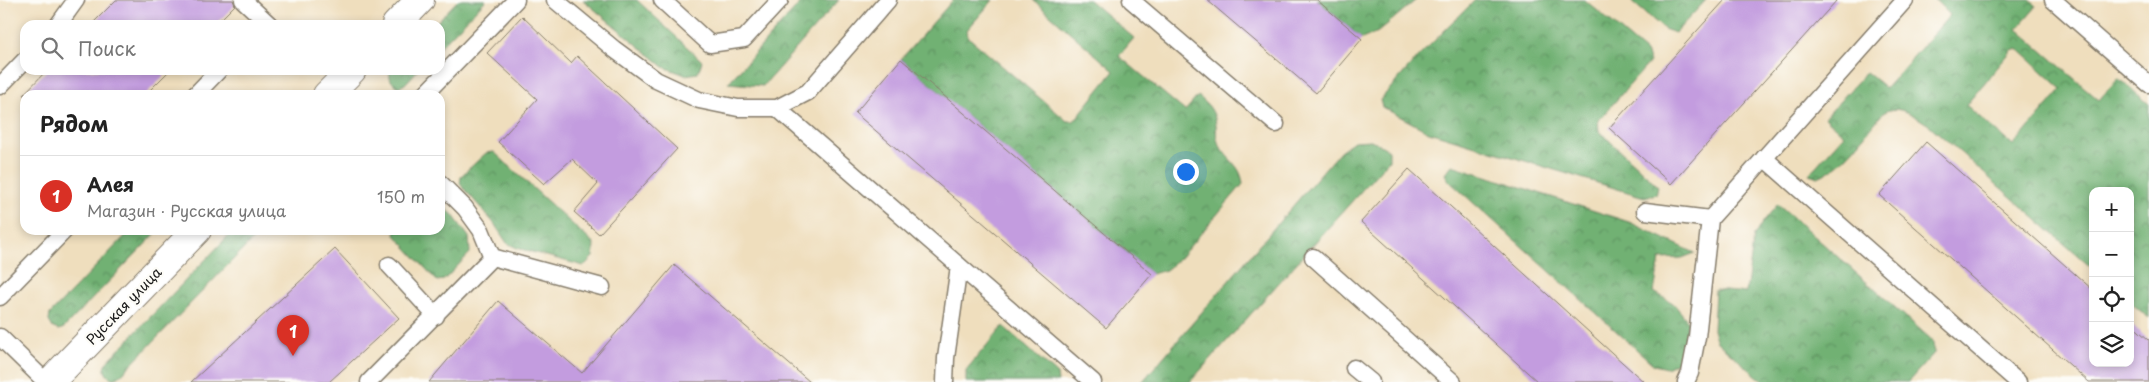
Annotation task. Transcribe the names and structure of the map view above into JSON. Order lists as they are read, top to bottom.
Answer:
{
  "streets": {
    "main road": ["Русская улица"]
  },
  "page": {
    "search": "Поиск",
    "heading": "Рядом",
    "list": [
      {
        "mark": "1",
        "name": "Алея",
        "note": "Магазин · Русская улица",
        "value": "150 m"
      }
    ],
    "map_buttons": ["+", "−"],
    "pins": "1"
  }
}
